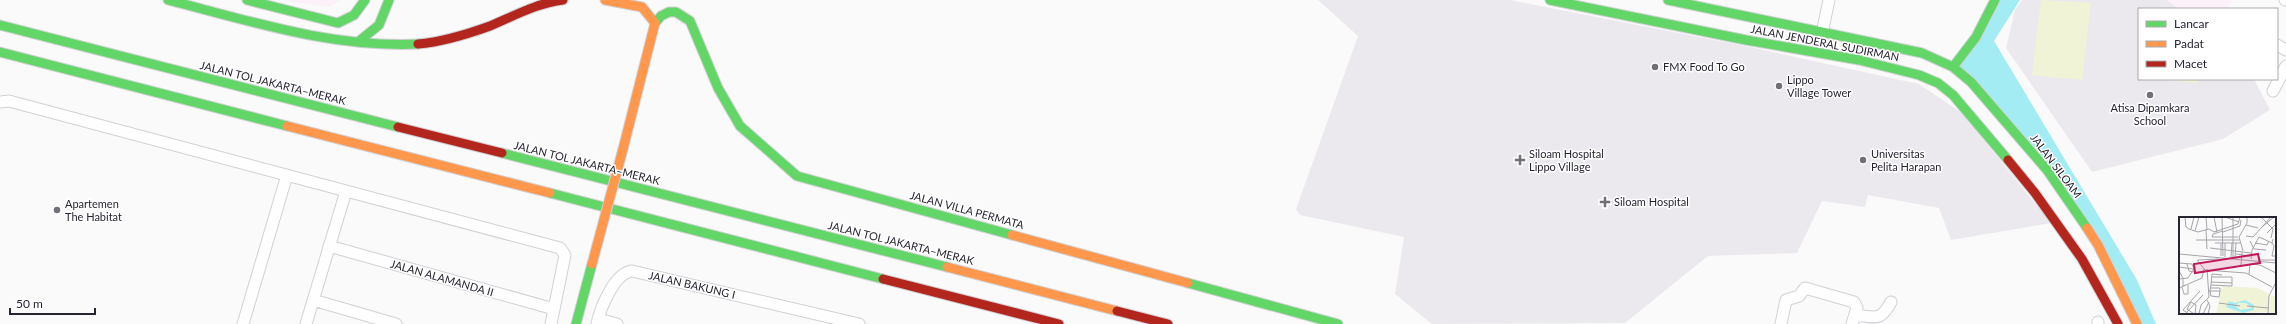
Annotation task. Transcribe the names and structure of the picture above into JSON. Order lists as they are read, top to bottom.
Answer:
{
  "streets": {
    "main road": [
      "JALAN JENDERAL SUDIRMAN",
      "JALAN TOL JAKARTA–MERAK",
      "JALAN SILOAM",
      "JALAN VILLA PERMATA"
    ],
    "street": ["JALAN ALAMANDA II", "JALAN BAKUNG I"]
  },
  "crossings": [
    ["JALAN JENDERAL SUDIRMAN", "JALAN SILOAM"]
  ],
  "places": {
    "other": [
      "FMX Food To Go",
      "Lippo Village Tower",
      "Atisa Dipamkara School",
      "Universitas Pelita Harapan",
      "Apartemen The Habitat"
    ],
    "health": ["Siloam Hospital Lippo Village", "Siloam Hospital"]
  },
  "legend": ["Lancar", "Padat", "Macet"],
  "scale_bar": "50 m"
}
